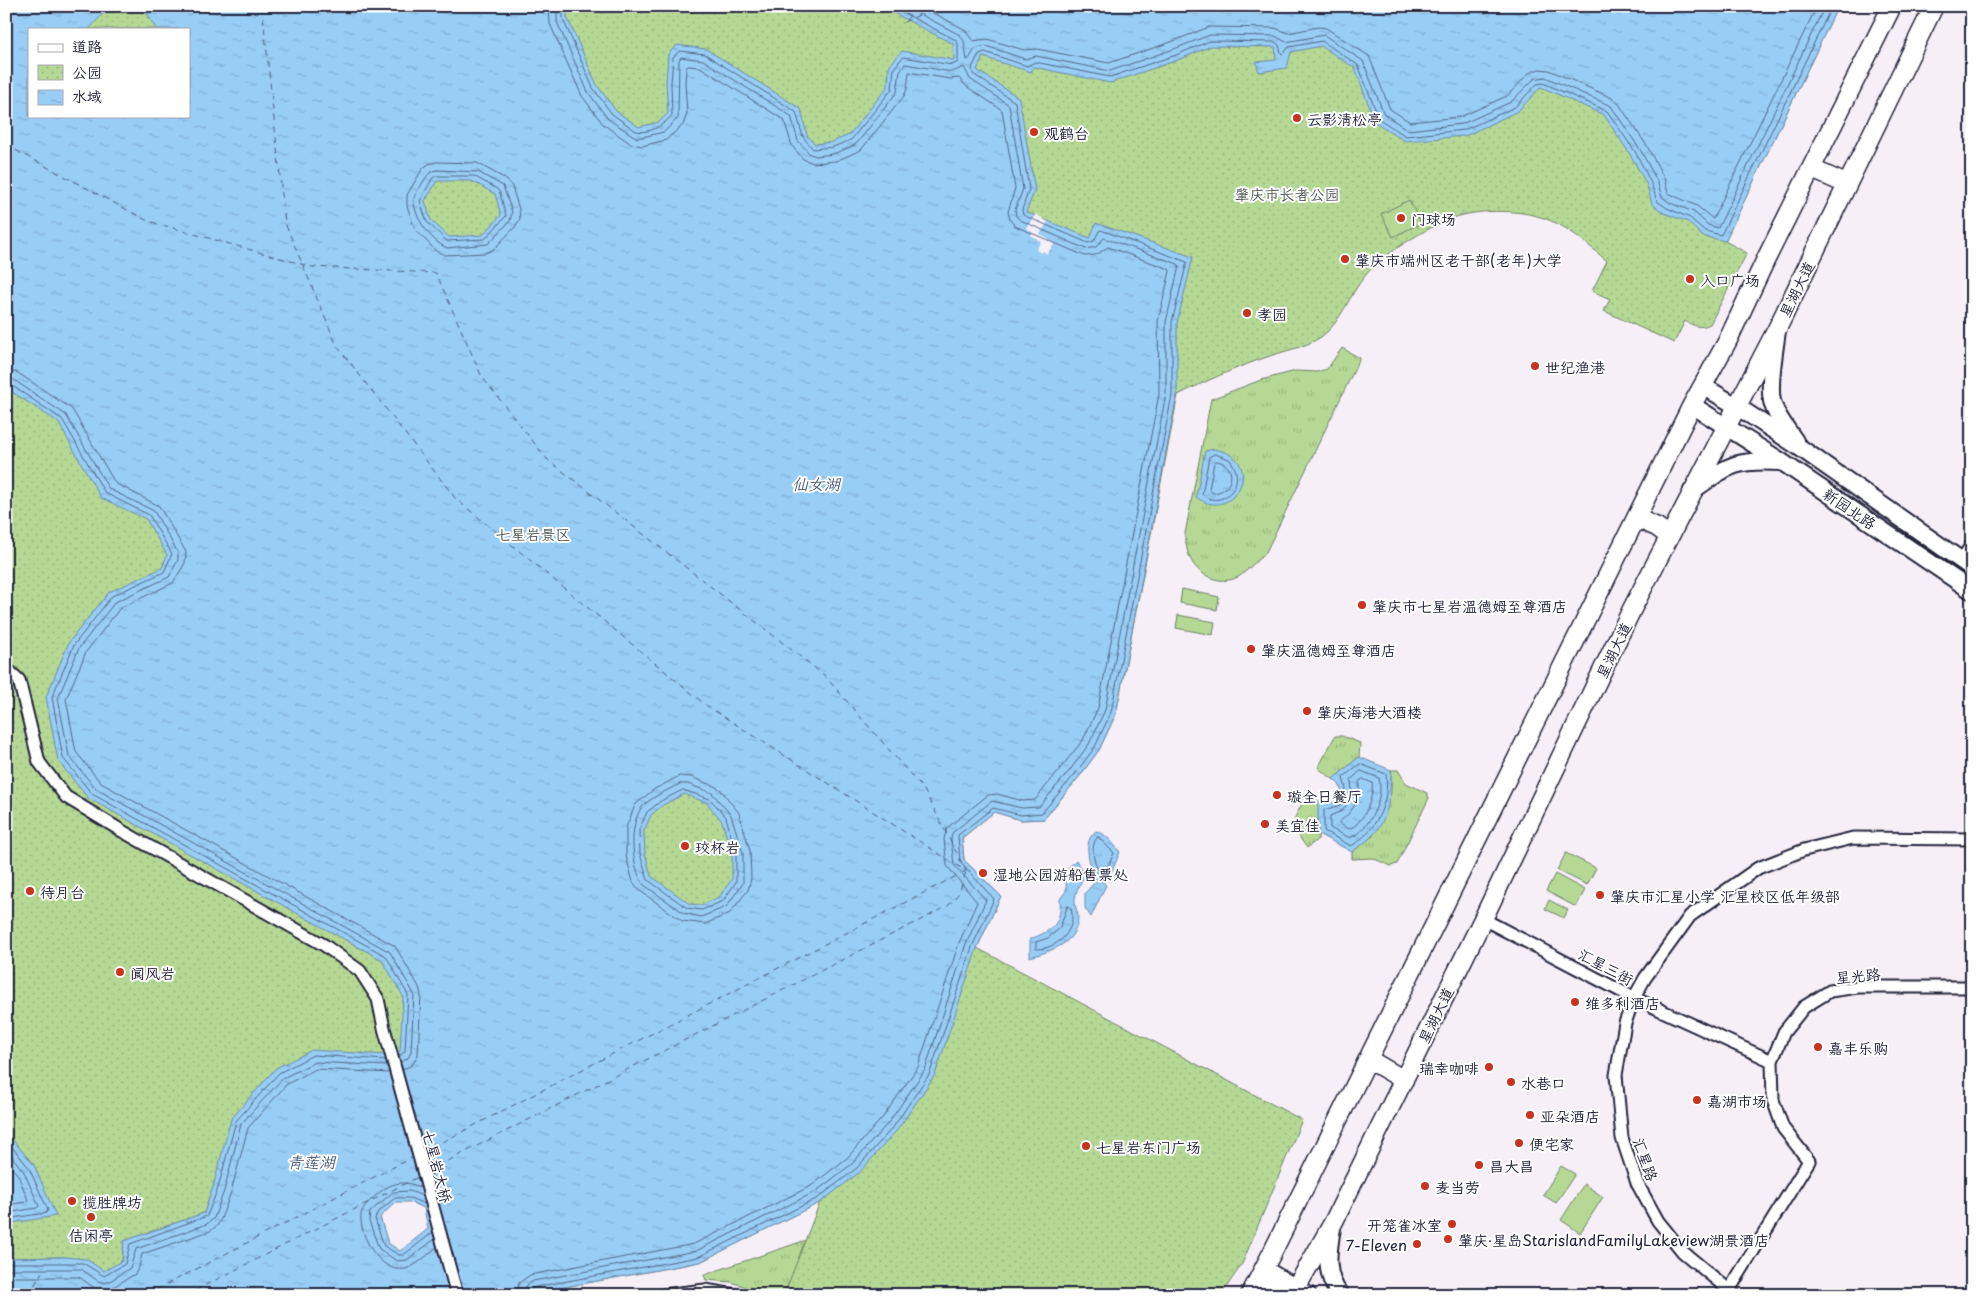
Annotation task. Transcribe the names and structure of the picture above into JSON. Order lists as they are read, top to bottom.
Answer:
{
  "streets": {
    "main road": ["星湖大道", "新园北路"],
    "street": [
      "汇星三街",
      "星光路",
      "汇星路",
      "七星岩大桥"
    ]
  },
  "crossings": [
    ["星湖大道", "新园北路"],
    ["星湖大道", "汇星三街"],
    ["汇星三街", "星光路"],
    ["汇星三街", "汇星路"],
    ["星光路", "汇星路"]
  ],
  "water": ["仙女湖", "青莲湖"],
  "parks": ["肇庆市长者公园", "七星岩景区"],
  "places": [
    "云影清松亭",
    "观鹤台",
    "门球场",
    "肇庆市端州区老干部(老年)大学",
    "入口广场",
    "孝园",
    "世纪渔港",
    "肇庆市七星岩温德姆至尊酒店",
    "肇庆温德姆至尊酒店",
    "肇庆海港大酒楼",
    "璇全日餐厅",
    "美宜佳",
    "珓杯岩",
    "湿地公园游船售票处",
    "待月台",
    "肇庆市汇星小学 汇星校区低年级部",
    "阆风岩",
    "维多利酒店",
    "嘉丰乐购",
    "瑞幸咖啡",
    "水巷口",
    "嘉湖市场",
    "亚朵酒店",
    "便宅家",
    "七星岩东门广场",
    "昌大昌",
    "麦当劳",
    "揽胜牌坊",
    "佶闲亭",
    "开笼雀冰室",
    "肇庆·星岛StarislandFamilyLakeview湖景酒店",
    "7-Eleven"
  ],
  "legend": ["道路", "公园", "水域"]
}
